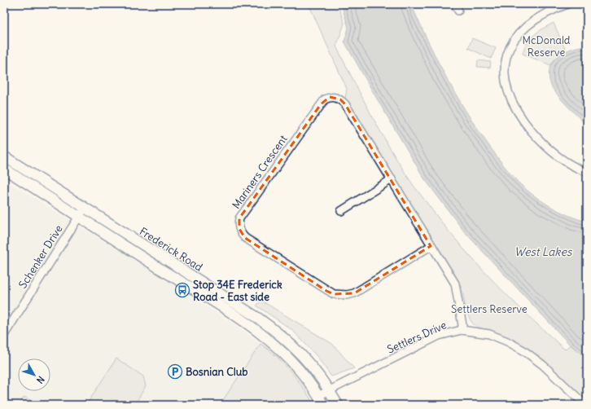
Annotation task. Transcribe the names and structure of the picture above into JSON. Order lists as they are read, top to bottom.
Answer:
{
  "streets": {
    "main road": ["Frederick Road"],
    "street": ["Mariners Crescent", "Schenker Drive", "Settlers Drive"]
  },
  "crossings": [
    ["Mariners Crescent", "Settlers Drive"],
    ["Frederick Road", "Schenker Drive"],
    ["Frederick Road", "Settlers Drive"]
  ],
  "water": ["West Lakes"],
  "parks": ["McDonald Reserve", "Settlers Reserve"],
  "places": {
    "bus stop": ["Stop 34E Frederick Road - East side"],
    "parking": ["Bosnian Club"]
  },
  "north": "bottom right"
}
